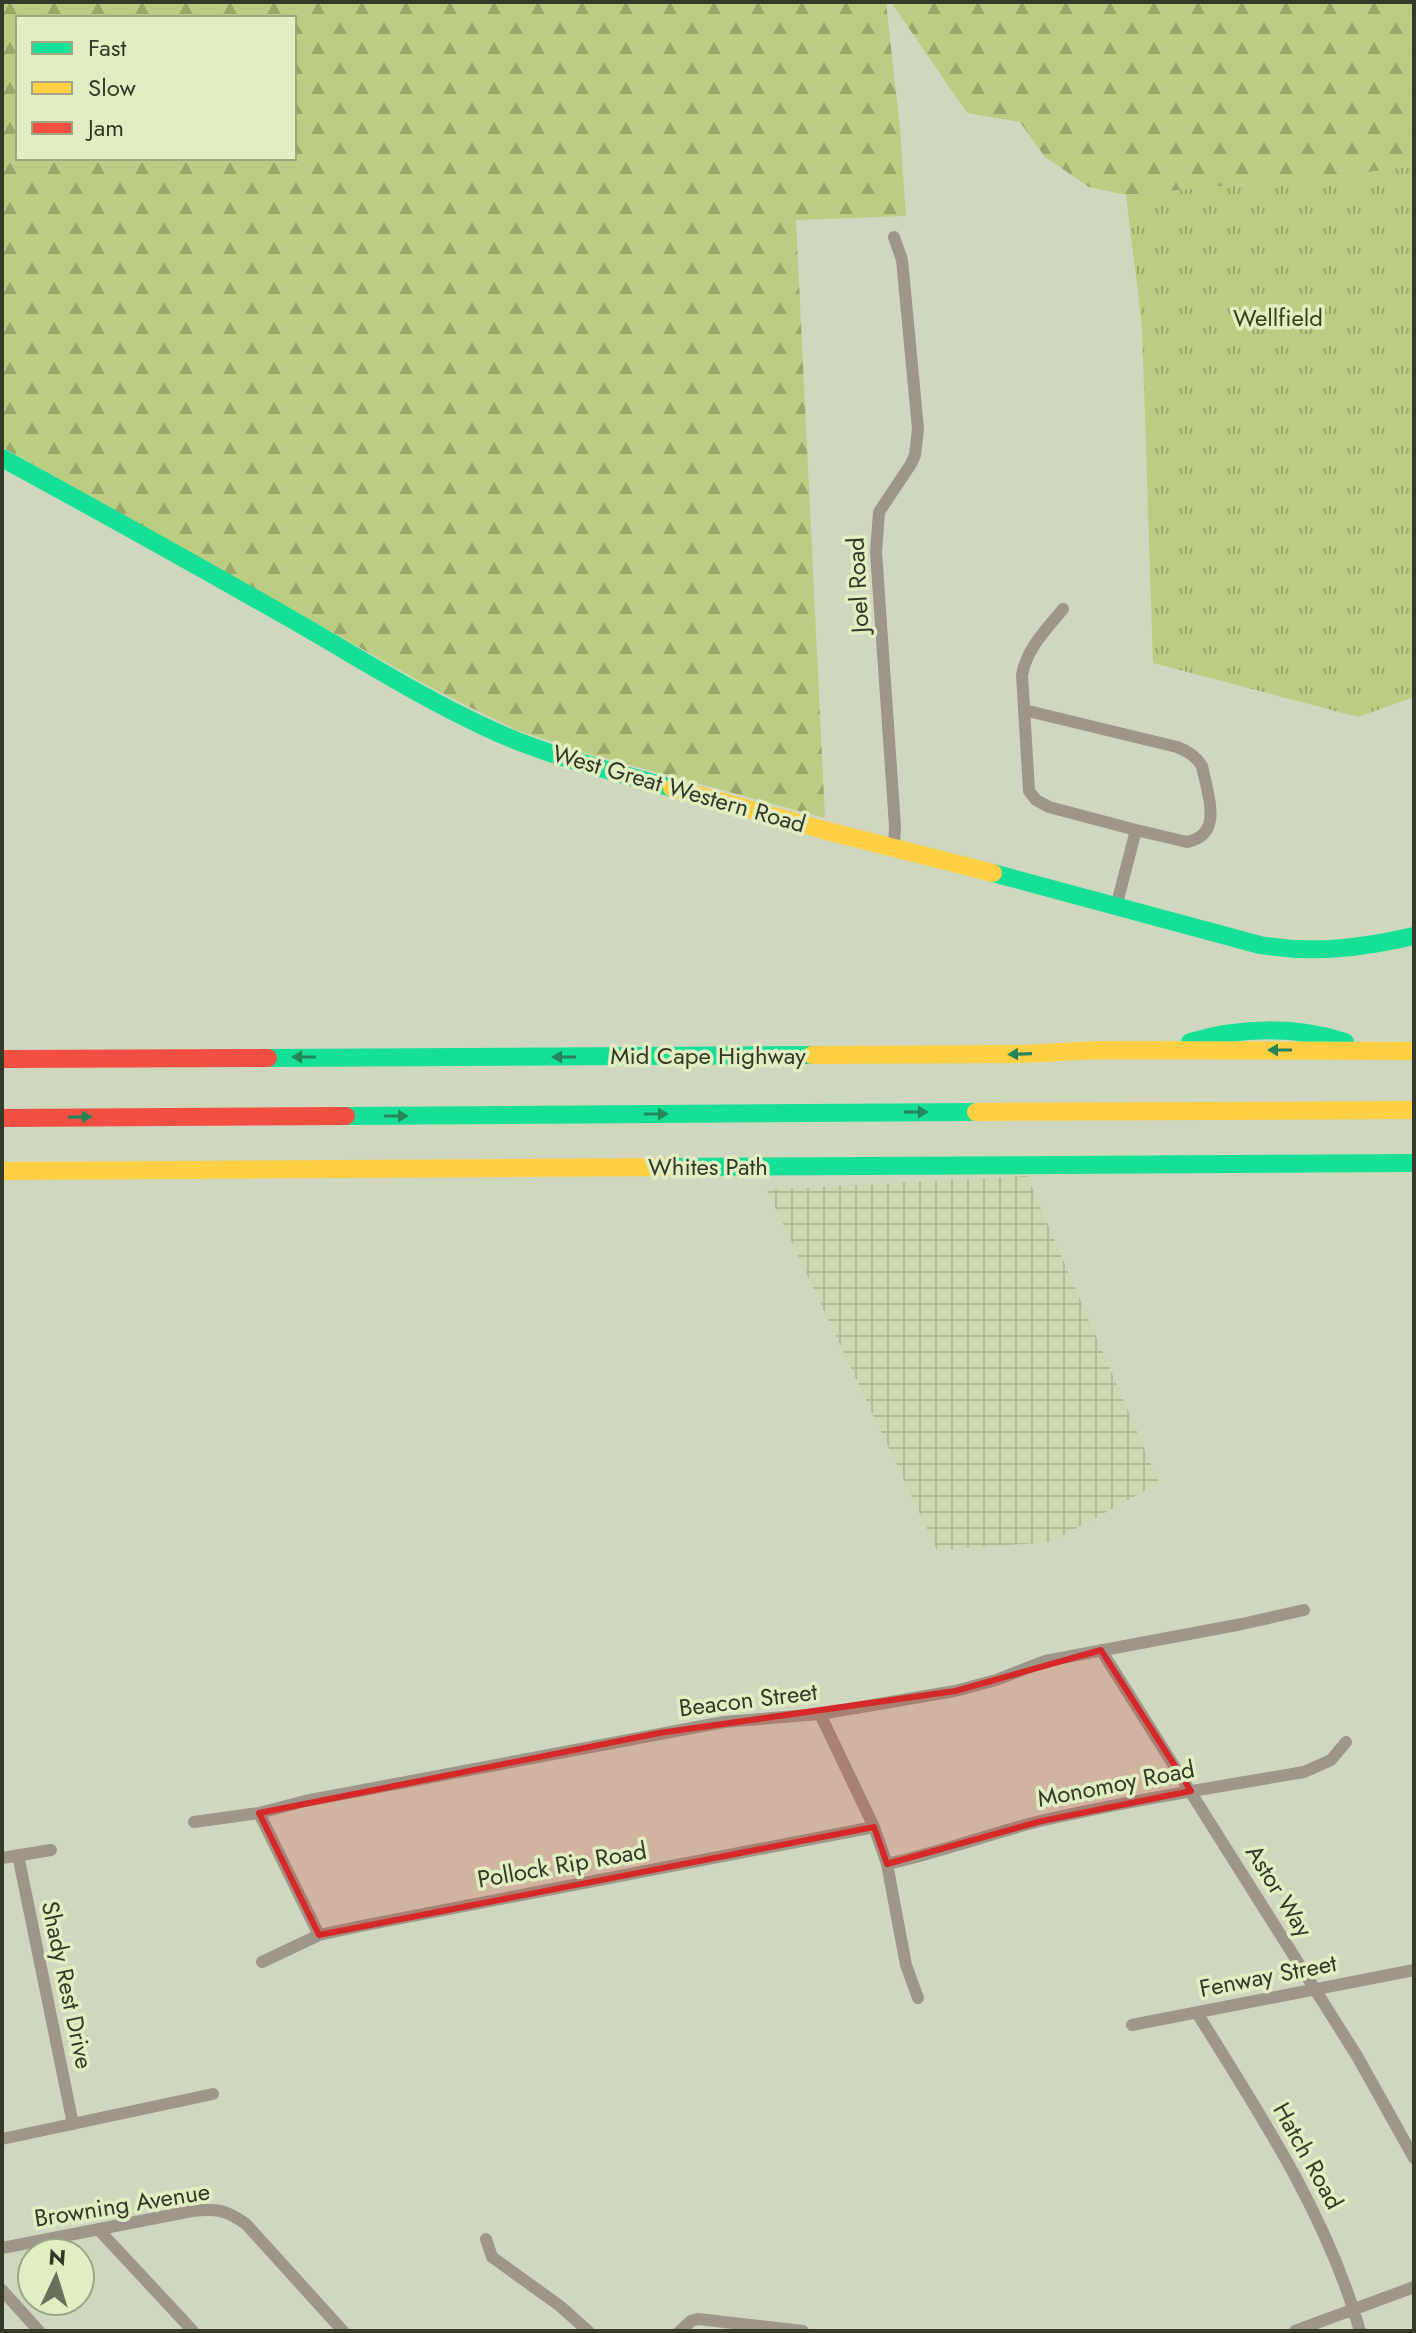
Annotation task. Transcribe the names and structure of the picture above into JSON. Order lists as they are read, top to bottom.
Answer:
{
  "streets": {
    "main road": ["West Great Western Road", "Mid Cape Highway", "Whites Path"],
    "street": [
      "Joel Road",
      "Beacon Street",
      "Monomoy Road",
      "Pollock Rip Road",
      "Astor Way",
      "Fenway Street",
      "Shady Rest Drive",
      "Hatch Road",
      "Browning Avenue"
    ]
  },
  "crossings": [
    ["Joel Road", "West Great Western Road"],
    ["Beacon Street", "Astor Way"],
    ["Monomoy Road", "Astor Way"],
    ["Astor Way", "Fenway Street"],
    ["Fenway Street", "Hatch Road"]
  ],
  "parks": ["Wellfield"],
  "legend": ["Fast", "Slow", "Jam"],
  "north": "top"
}
